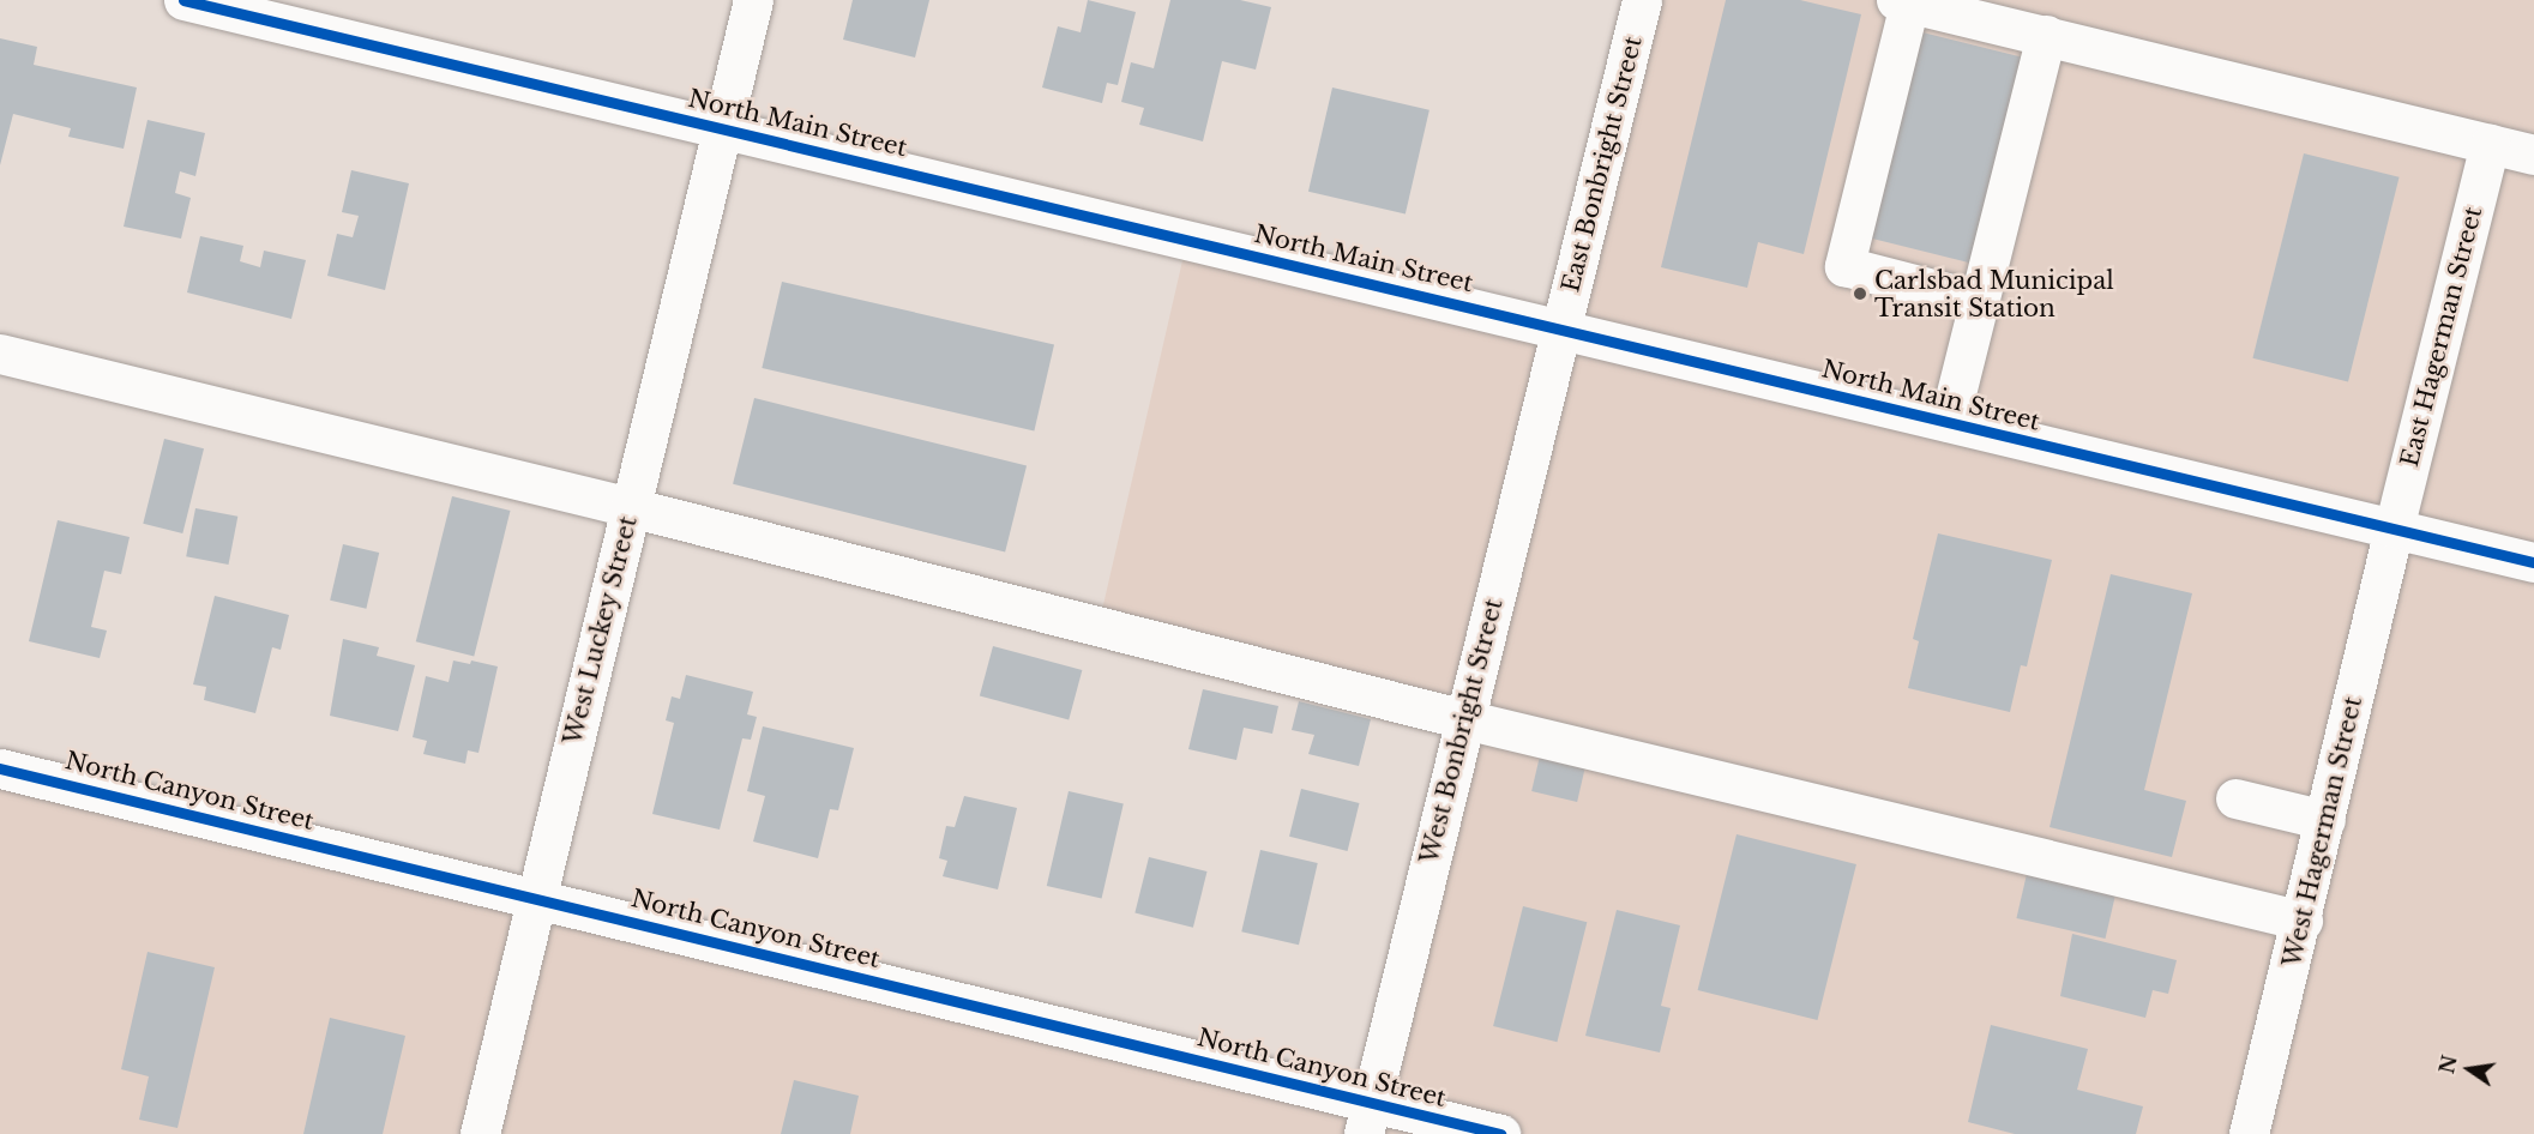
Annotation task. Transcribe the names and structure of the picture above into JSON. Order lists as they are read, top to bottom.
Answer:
{
  "streets": {
    "street": [
      "North Main Street",
      "East Bonbright Street",
      "East Hagerman Street",
      "West Luckey Street",
      "West Bonbright Street",
      "North Canyon Street",
      "West Hagerman Street"
    ]
  },
  "crossings": [
    ["North Main Street", "East Bonbright Street"],
    ["North Main Street", "East Hagerman Street"],
    ["North Main Street", "West Luckey Street"],
    ["North Main Street", "West Bonbright Street"],
    ["North Main Street", "West Hagerman Street"],
    ["East Bonbright Street", "West Bonbright Street"],
    ["East Hagerman Street", "West Hagerman Street"],
    ["West Luckey Street", "North Canyon Street"],
    ["West Bonbright Street", "North Canyon Street"]
  ],
  "places": ["Carlsbad Municipal Transit Station"],
  "north": "left"
}
